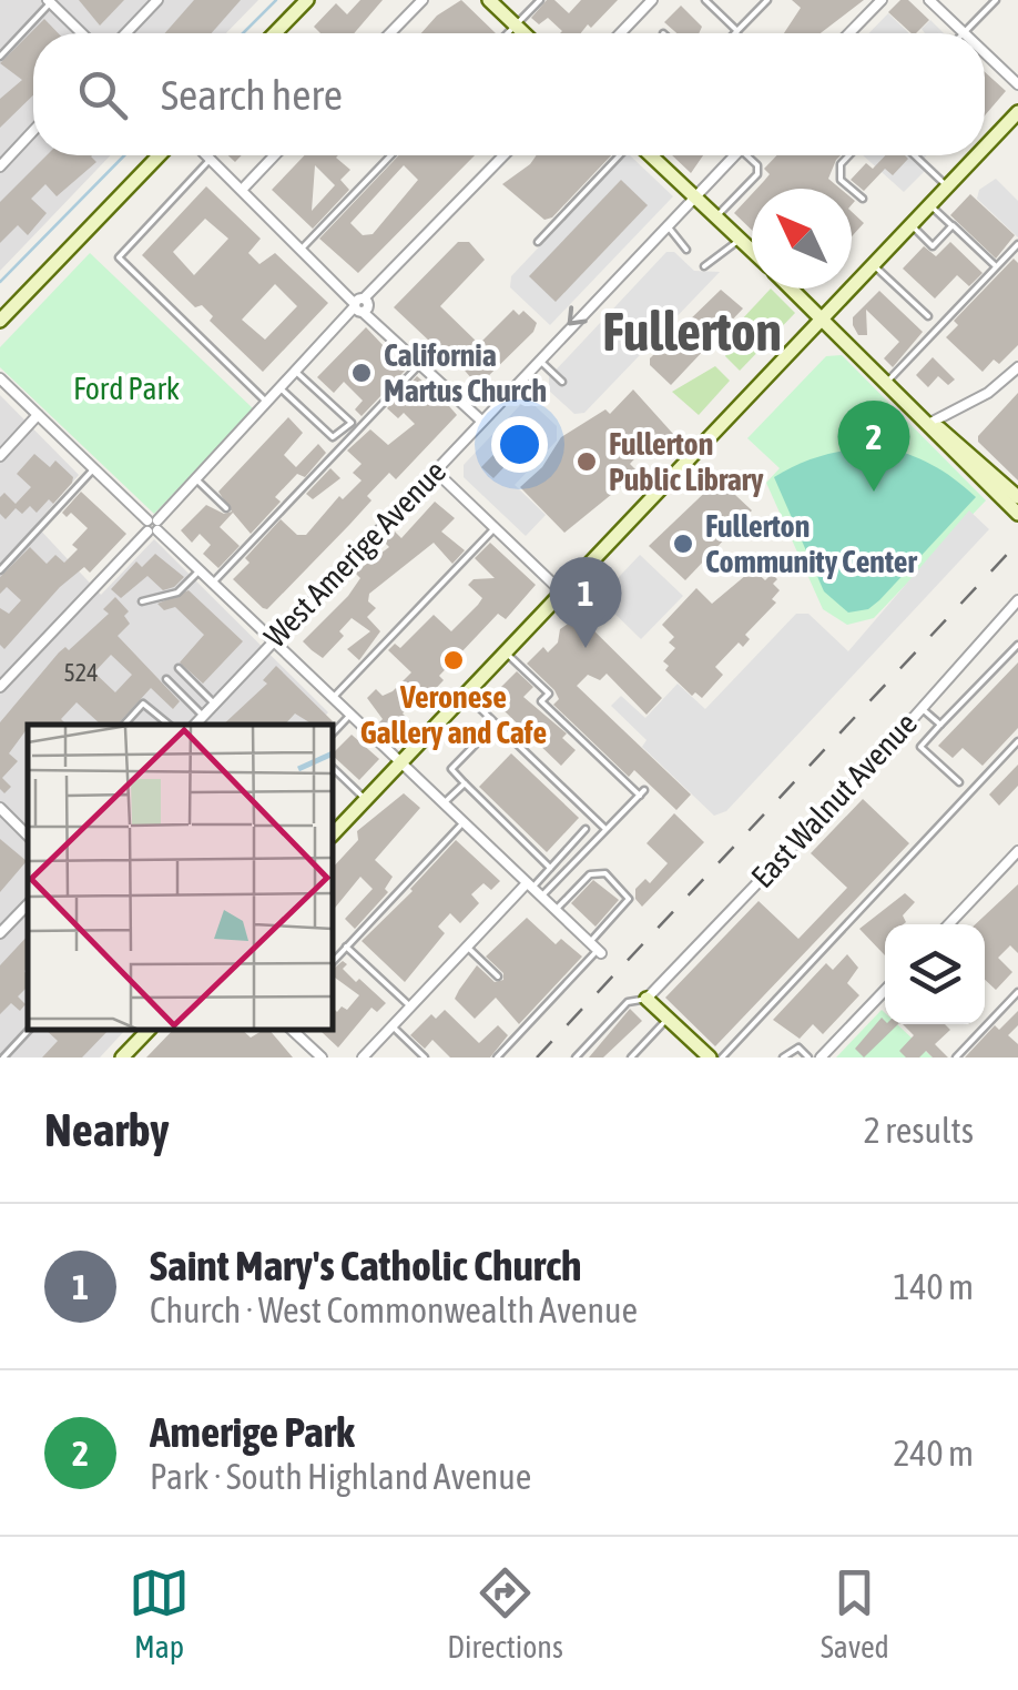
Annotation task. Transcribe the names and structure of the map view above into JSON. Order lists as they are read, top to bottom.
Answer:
{
  "streets": {
    "street": ["West Amerige Avenue", "East Walnut Avenue"]
  },
  "districts": ["Fullerton"],
  "parks": ["Ford Park"],
  "places": [
    "California Martus Church",
    "Fullerton Public Library",
    "Fullerton Community Center",
    "Veronese Gallery and Cafe"
  ],
  "house_numbers": ["524"],
  "north": "top left",
  "page": {
    "search": "Search here",
    "pins": ["2", "1"],
    "heading": ["Nearby", "2 results"],
    "list": [
      {
        "mark": "1",
        "name": "Saint Mary's Catholic Church",
        "note": "Church · West Commonwealth Avenue",
        "value": "140 m"
      },
      {
        "mark": "2",
        "name": "Amerige Park",
        "note": "Park · South Highland Avenue",
        "value": "240 m"
      }
    ],
    "nav": ["Map", "Directions", "Saved"]
  }
}
